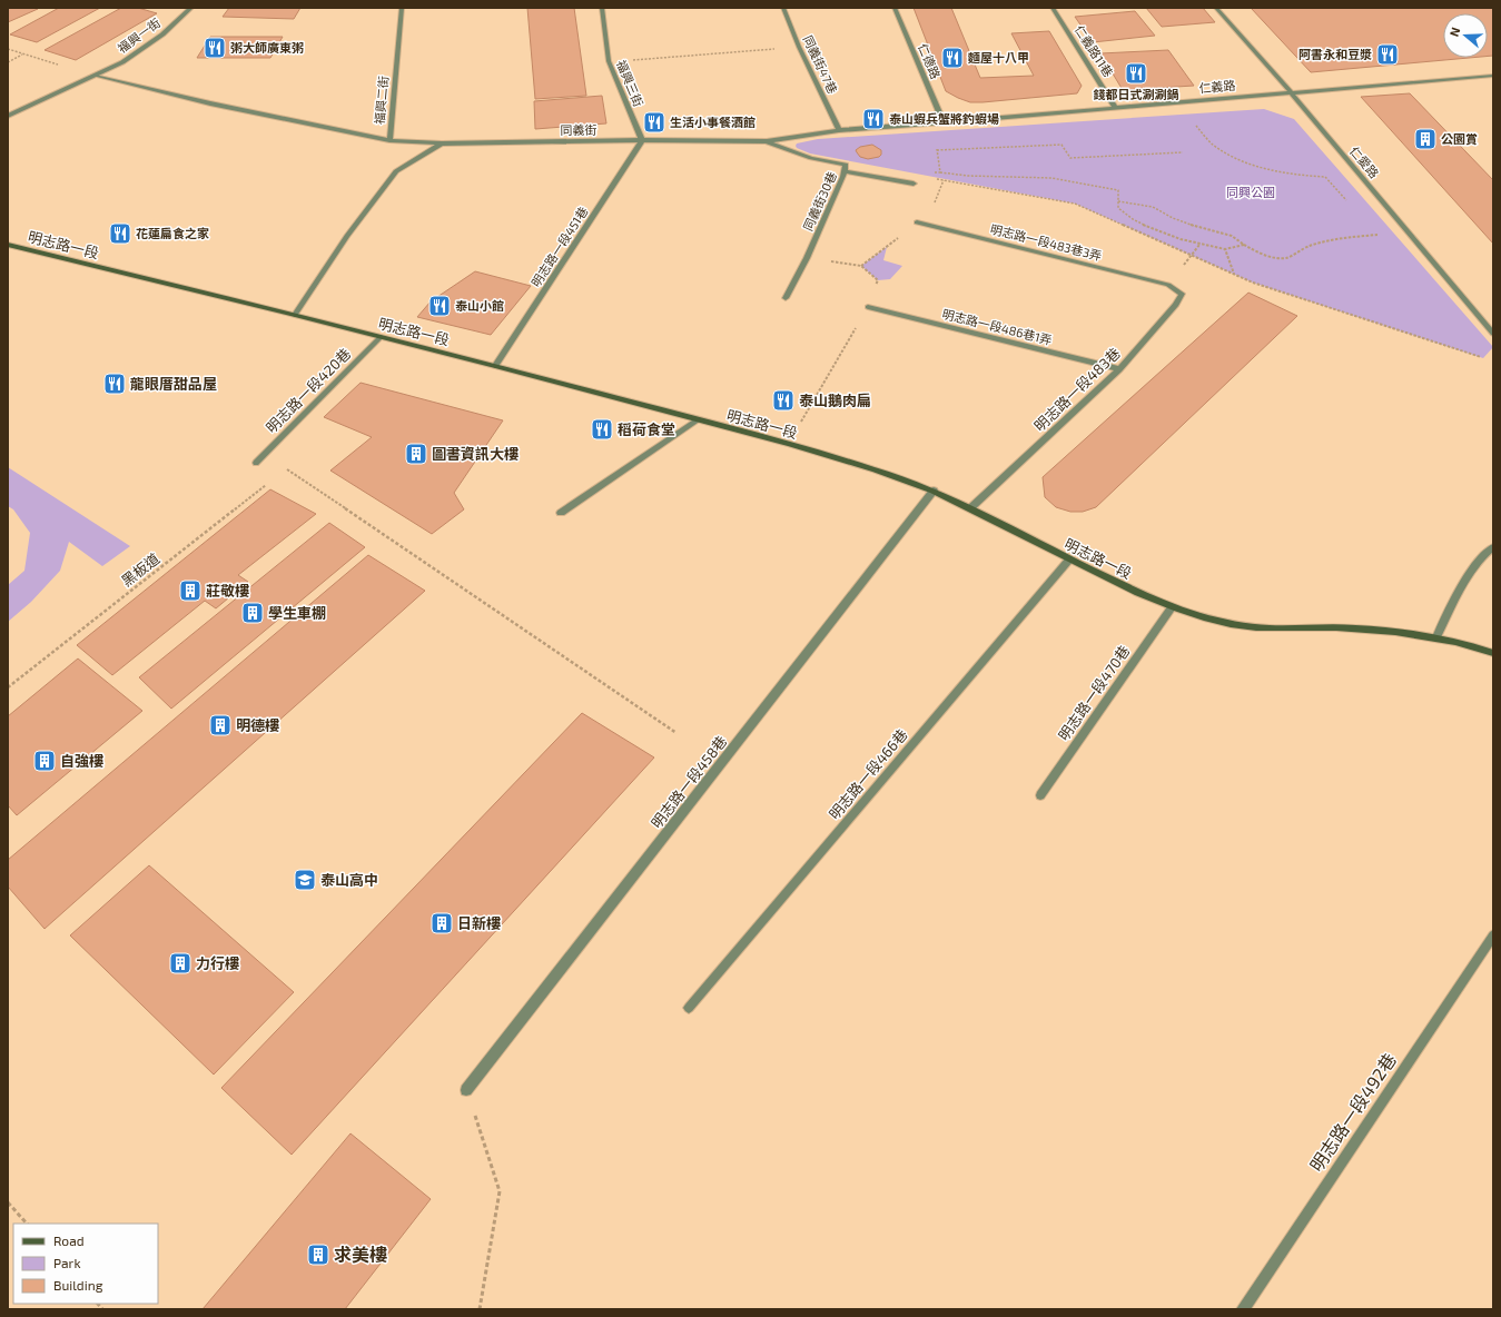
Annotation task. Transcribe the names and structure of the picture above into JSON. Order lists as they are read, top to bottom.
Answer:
{
  "streets": {
    "main road": ["明志路一段"],
    "street": [
      "福興一街",
      "仁義路11巷",
      "仁德路",
      "同義街47巷",
      "福興三街",
      "仁義路",
      "福興二街",
      "同義街",
      "仁愛路",
      "同義街30巷",
      "明志路一段483巷3弄",
      "明志路一段451巷",
      "明志路一段486巷1弄",
      "明志路一段483巷",
      "明志路一段420巷",
      "明志路一段470巷",
      "明志路一段466巷",
      "明志路一段458巷",
      "明志路一段492巷"
    ],
    "path": ["黑板道"]
  },
  "crossings": [
    ["仁義路11巷", "仁義路"],
    ["仁德路", "仁義路"],
    ["仁德路", "同義街"],
    ["同義街47巷", "同義街"],
    ["福興三街", "同義街"],
    ["福興三街", "明志路一段451巷"],
    ["仁義路", "同義街"],
    ["仁義路", "仁愛路"],
    ["福興二街", "同義街"],
    ["同義街", "同義街30巷"],
    ["同義街", "明志路一段451巷"],
    ["明志路一段483巷3弄", "明志路一段483巷"],
    ["明志路一段", "明志路一段451巷"],
    ["明志路一段", "明志路一段483巷"],
    ["明志路一段", "明志路一段420巷"],
    ["明志路一段", "明志路一段470巷"],
    ["明志路一段", "明志路一段466巷"],
    ["明志路一段", "明志路一段458巷"],
    ["明志路一段486巷1弄", "明志路一段483巷"]
  ],
  "parks": ["同興公園"],
  "places": {
    "restaurant": [
      "粥大師廣東粥",
      "阿書永和豆漿",
      "麵屋十八甲",
      "錢都日式涮涮鍋",
      "泰山蝦兵蟹將釣蝦場",
      "生活小事餐酒館",
      "花蓮扁食之家",
      "泰山小館",
      "龍眼厝甜品屋",
      "泰山鵝肉扁",
      "稻荷食堂"
    ],
    "building": [
      "公園賞",
      "圖書資訊大樓",
      "莊敬樓",
      "學生車棚",
      "明德樓",
      "自強樓",
      "日新樓",
      "力行樓",
      "求美樓"
    ],
    "school or university": ["泰山高中"]
  },
  "legend": ["Road", "Park", "Building"],
  "north": "left"
}
